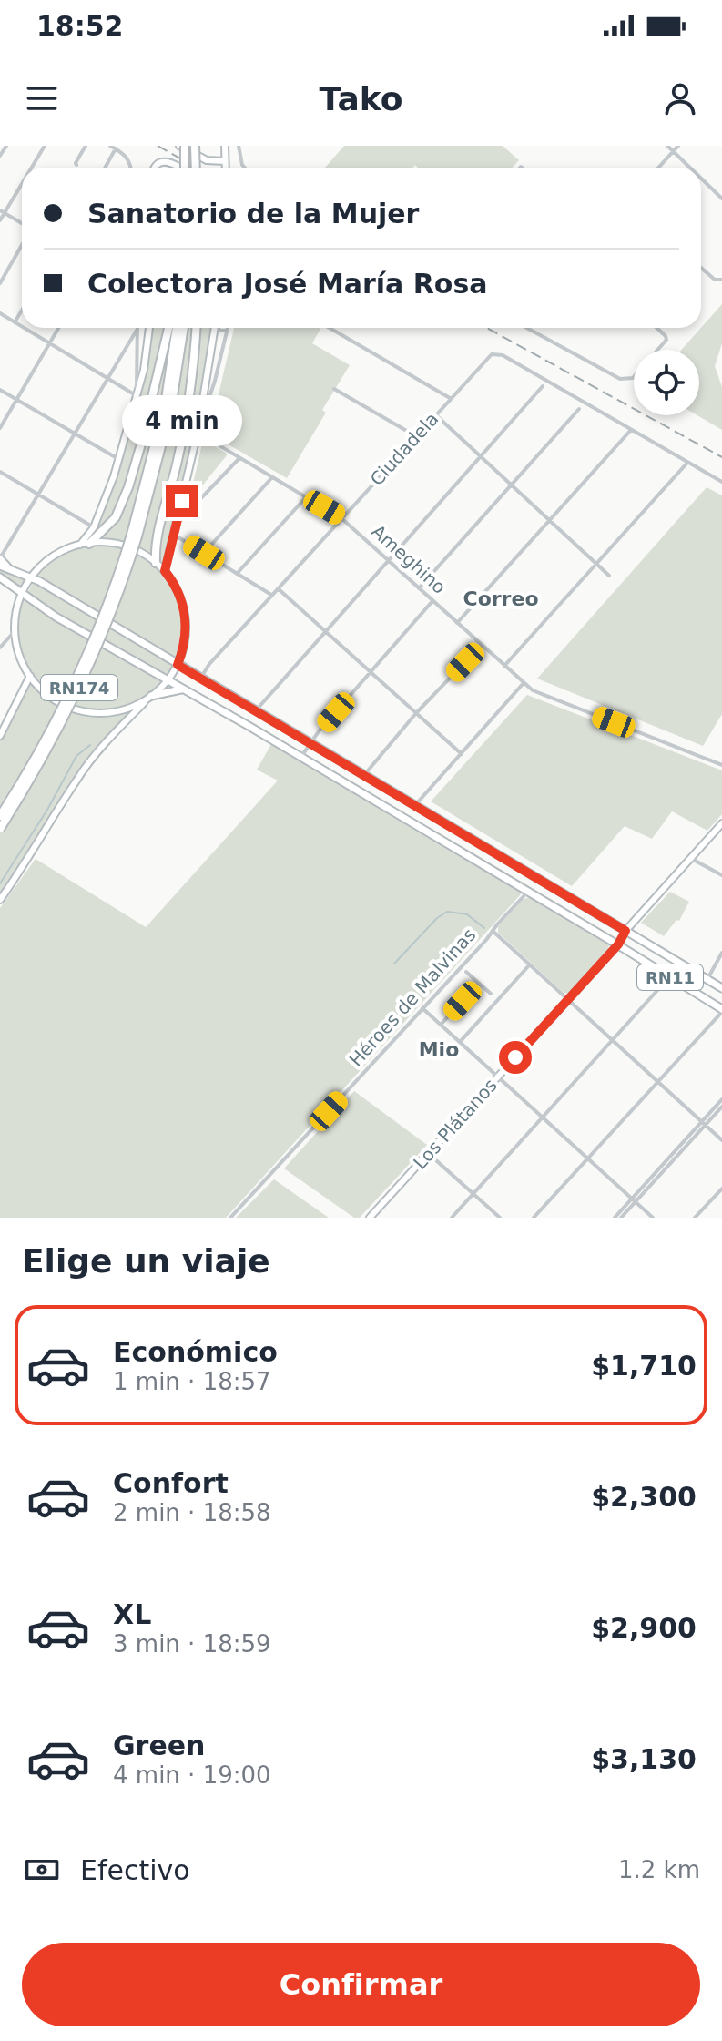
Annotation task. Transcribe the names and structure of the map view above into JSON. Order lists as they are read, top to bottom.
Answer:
{
  "streets": {
    "highway": ["RN174"],
    "main road": ["RN11", "Los Plátanos"],
    "street": ["Ciudadela", "Ameghino", "Héroes de Malvinas"]
  },
  "crossings": [
    ["Ciudadela", "Ameghino"],
    ["Ciudadela", "RN11"],
    ["RN11", "Héroes de Malvinas"],
    ["RN11", "Los Plátanos"]
  ],
  "districts": ["Correo", "Mio"],
  "page": {
    "status": "18:52",
    "header": "Tako",
    "banner": ["Sanatorio de la Mujer", "Colectora José María Rosa"],
    "bubble": "4 min",
    "heading": "Elige un viaje",
    "list": [
      {
        "name": "Económico",
        "note": "1 min · 18:57",
        "value": "$1,710"
      },
      {
        "name": "Confort",
        "note": "2 min · 18:58",
        "value": "$2,300"
      },
      {
        "name": "XL",
        "note": "3 min · 18:59",
        "value": "$2,900"
      },
      {
        "name": "Green",
        "note": "4 min · 19:00",
        "value": "$3,130"
      }
    ],
    "pay": ["Efectivo", "1.2 km"],
    "buttons": "Confirmar"
  }
}
